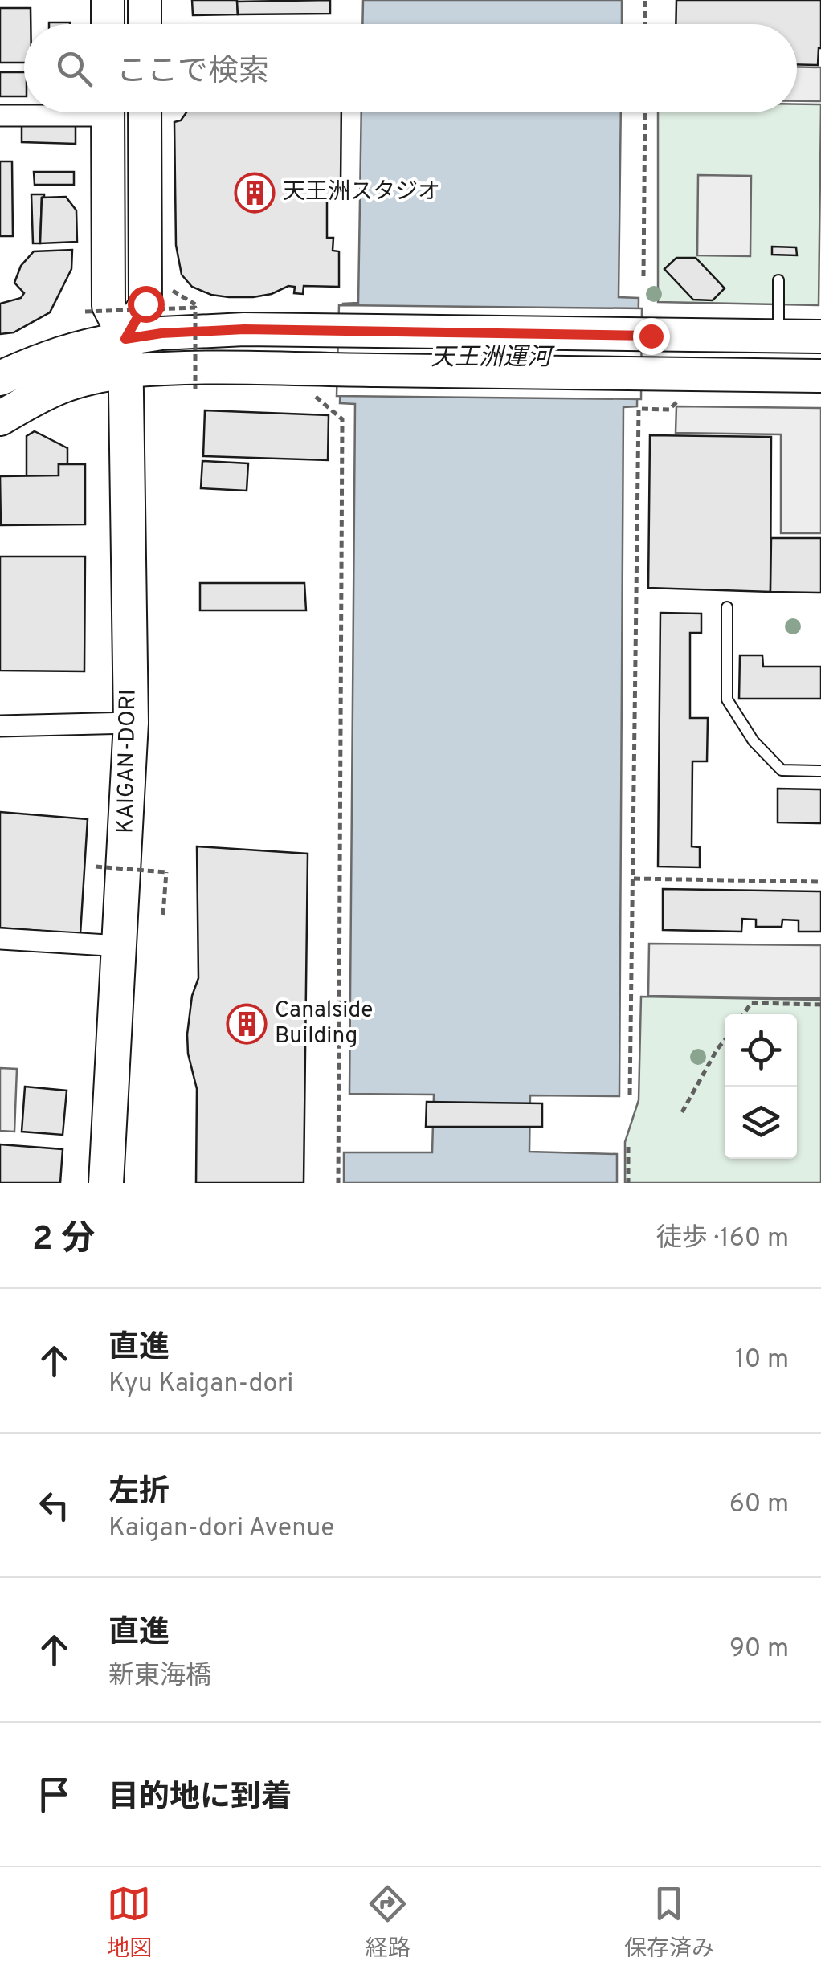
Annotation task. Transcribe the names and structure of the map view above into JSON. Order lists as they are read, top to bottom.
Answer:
{
  "streets": {
    "highway": ["KAIGAN-DORI"]
  },
  "water": ["天王洲運河"],
  "places": {
    "building": ["天王洲スタジオ", "Canalside Building"]
  },
  "page": {
    "search": "ここで検索",
    "heading": ["2 分", "徒歩 · 160 m"],
    "list": [
      ["直進", "Kyu Kaigan-dori", "10 m"],
      ["左折", "Kaigan-dori Avenue", "60 m"],
      ["直進", "新東海橋", "90 m"],
      "目的地に到着"
    ],
    "nav": ["地図", "経路", "保存済み"]
  }
}
